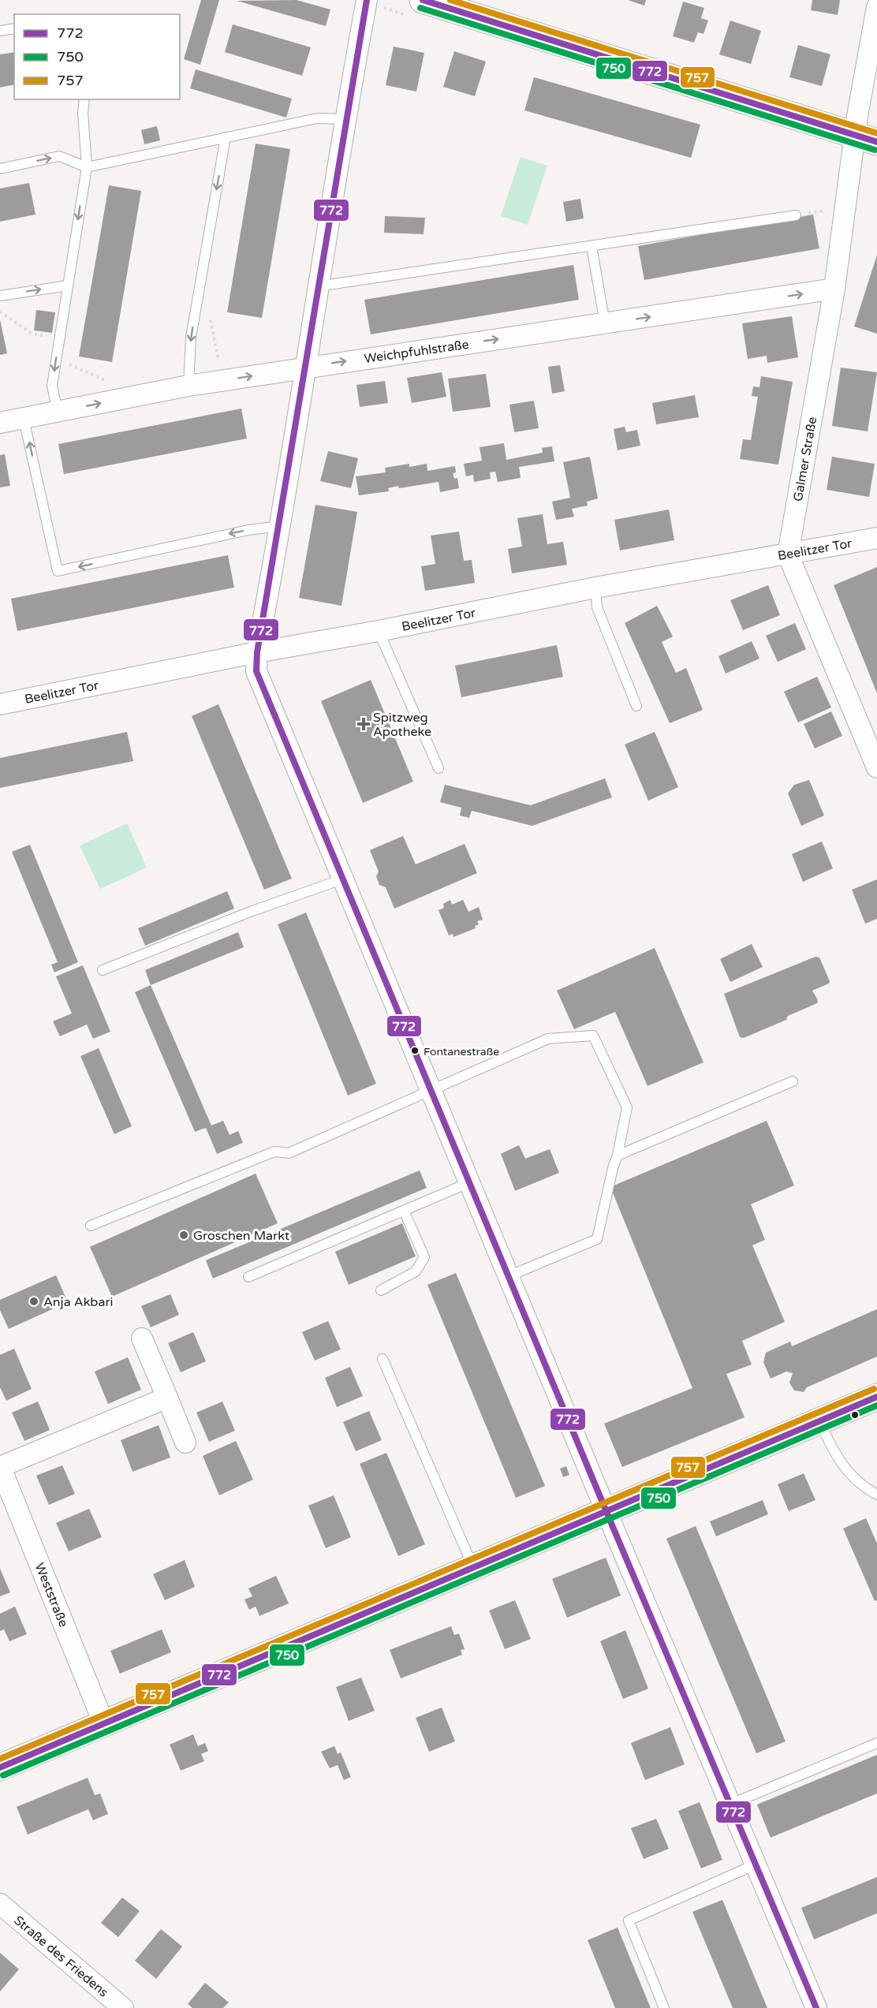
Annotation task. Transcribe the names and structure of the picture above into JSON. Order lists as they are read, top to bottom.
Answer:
{
  "streets": {
    "street": [
      "Weichpfuhlstraße",
      "Galmer Straße",
      "Beelitzer Tor",
      "Weststraße",
      "Straße des Friedens"
    ]
  },
  "crossings": [
    ["Weichpfuhlstraße", "Galmer Straße"],
    ["Galmer Straße", "Beelitzer Tor"]
  ],
  "one_way": ["Weichpfuhlstraße"],
  "places": {
    "health": ["Spitzweg Apotheke"],
    "other": ["Fontanestraße", "Groschen Markt", "Anja Akbari"]
  },
  "lines": ["transit line 772", "transit line 757", "transit line 750"],
  "legend": ["772", "750", "757"]
}
